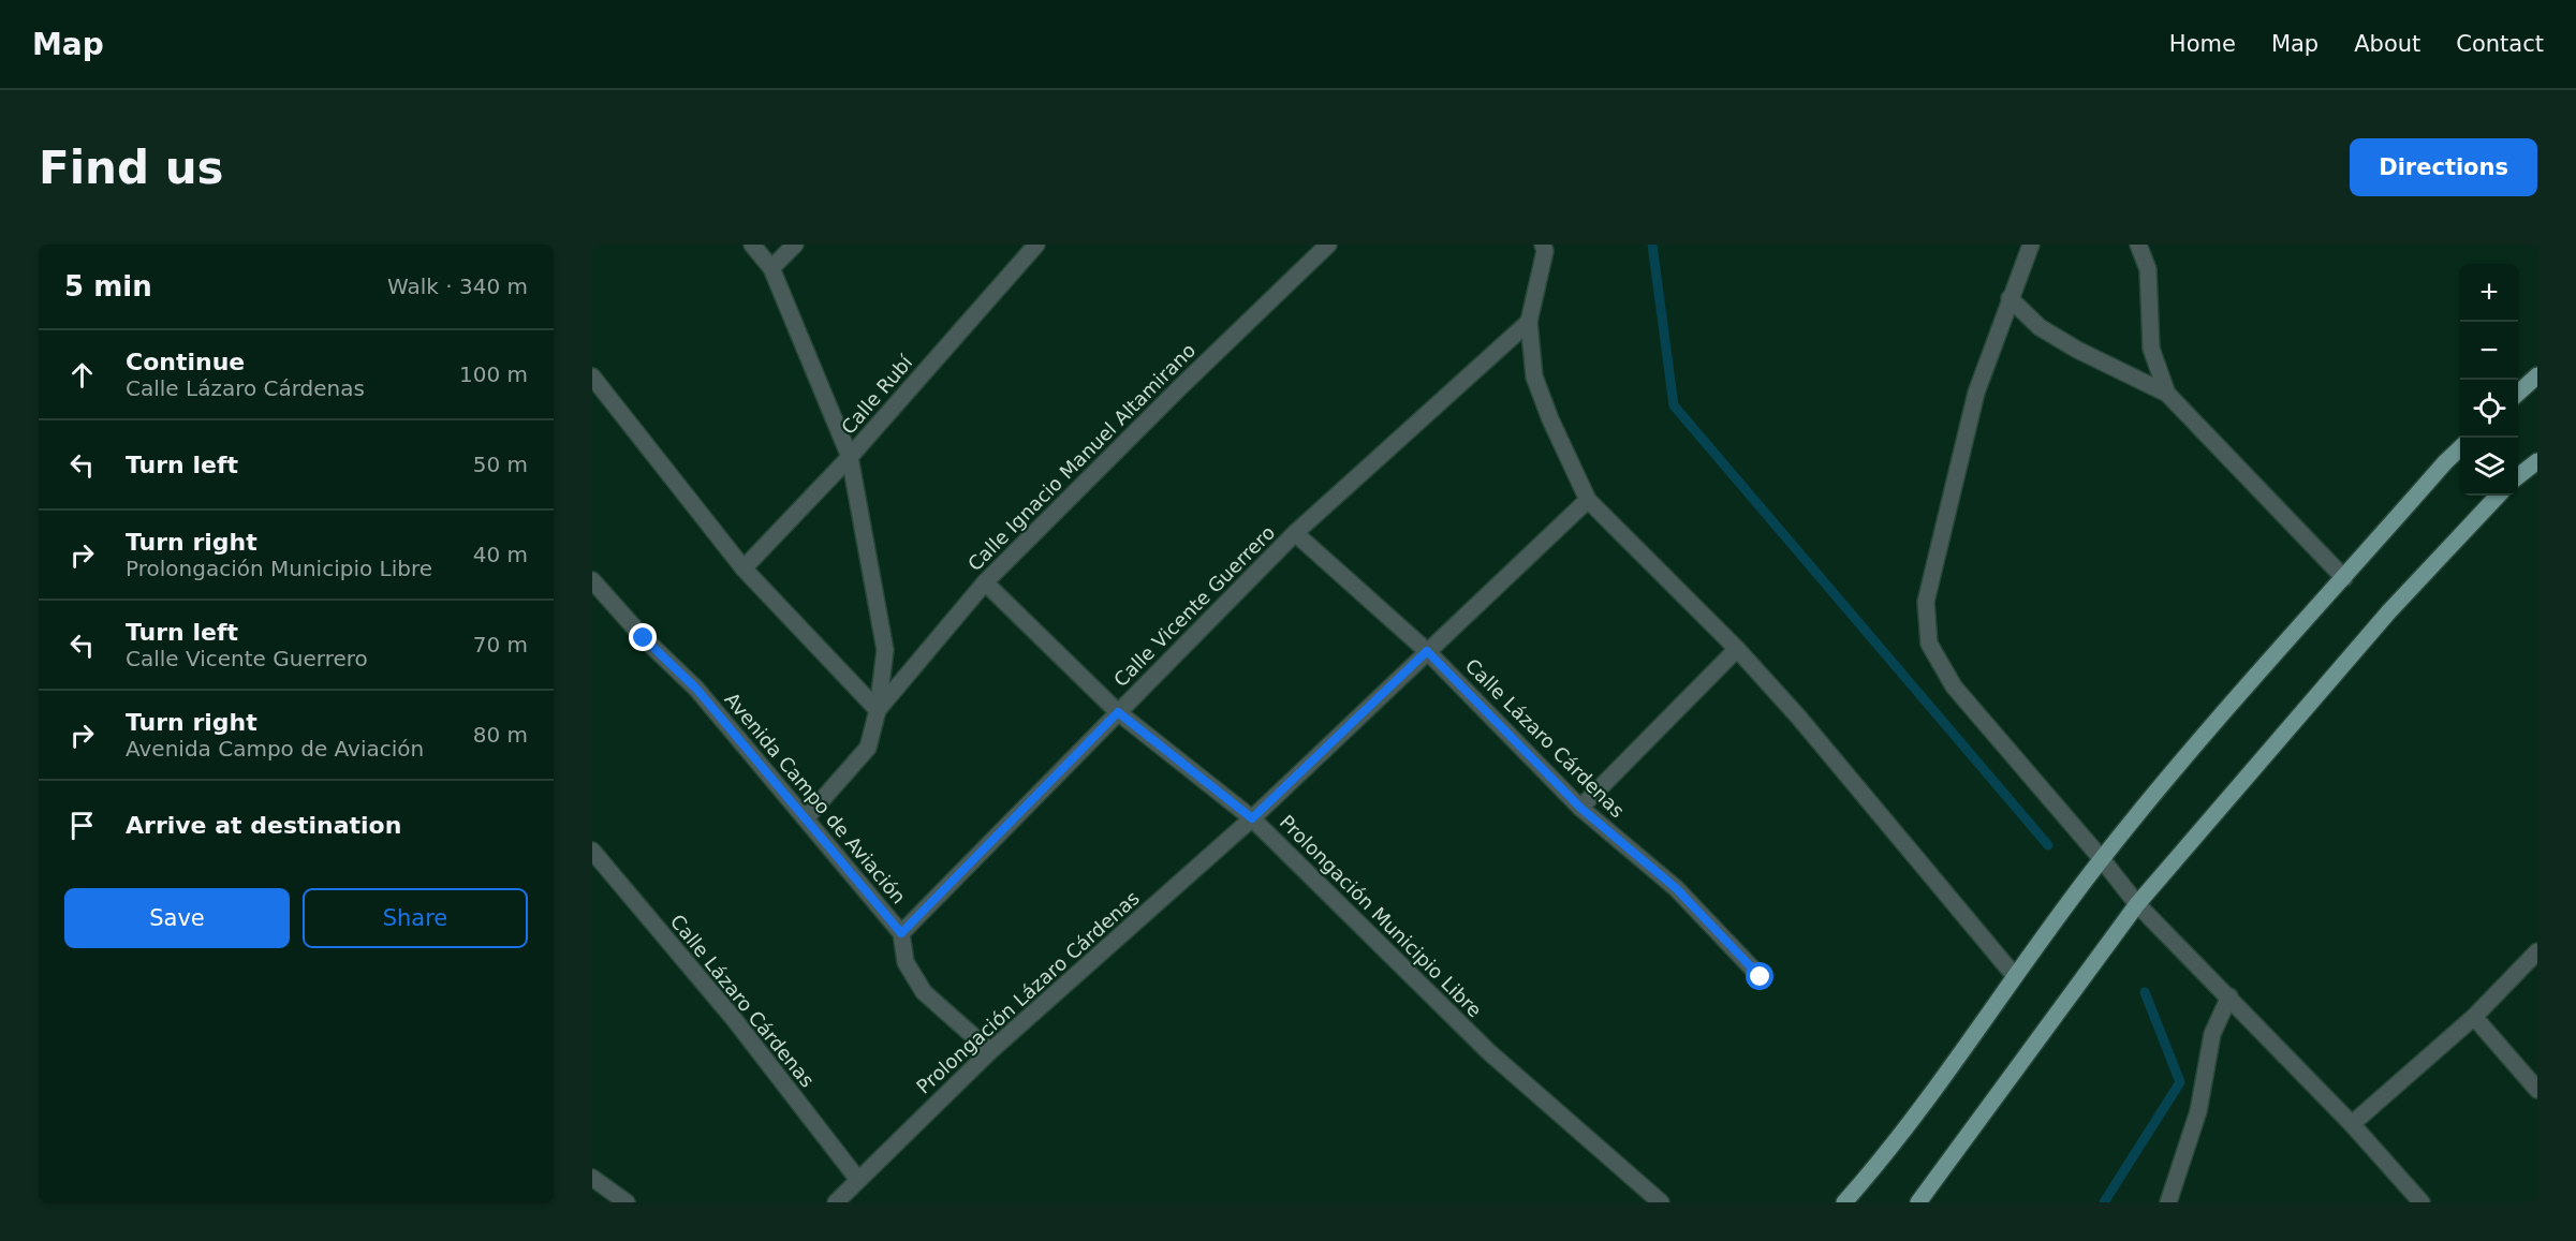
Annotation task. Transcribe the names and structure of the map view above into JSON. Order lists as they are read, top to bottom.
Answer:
{
  "streets": {
    "street": [
      "Calle Rubí",
      "Calle Ignacio Manuel Altamirano",
      "Calle Vicente Guerrero",
      "Calle Lázaro Cárdenas",
      "Avenida Campo de Aviación",
      "Prolongación Municipio Libre",
      "Prolongación Lázaro Cárdenas"
    ]
  },
  "crossings": [
    ["Calle Ignacio Manuel Altamirano", "Prolongación Municipio Libre"],
    ["Calle Vicente Guerrero", "Calle Lázaro Cárdenas"],
    ["Calle Vicente Guerrero", "Avenida Campo de Aviación"],
    ["Calle Vicente Guerrero", "Prolongación Municipio Libre"],
    ["Calle Lázaro Cárdenas", "Prolongación Lázaro Cárdenas"],
    ["Avenida Campo de Aviación", "Prolongación Lázaro Cárdenas"],
    ["Prolongación Municipio Libre", "Prolongación Lázaro Cárdenas"]
  ],
  "page": {
    "header": "Map",
    "nav": [
      "Home",
      "Map",
      "About",
      "Contact"
    ],
    "buttons": [
      "Directions",
      ["Save", "Share"]
    ],
    "title": "Find us",
    "heading": ["5 min", "Walk · 340 m"],
    "map_buttons": ["+", "−"],
    "list": [
      ["Continue", "Calle Lázaro Cárdenas", "100 m"],
      ["Turn left", "50 m"],
      ["Turn right", "Prolongación Municipio Libre", "40 m"],
      ["Turn left", "Calle Vicente Guerrero", "70 m"],
      ["Turn right", "Avenida Campo de Aviación", "80 m"],
      "Arrive at destination"
    ]
  }
}
